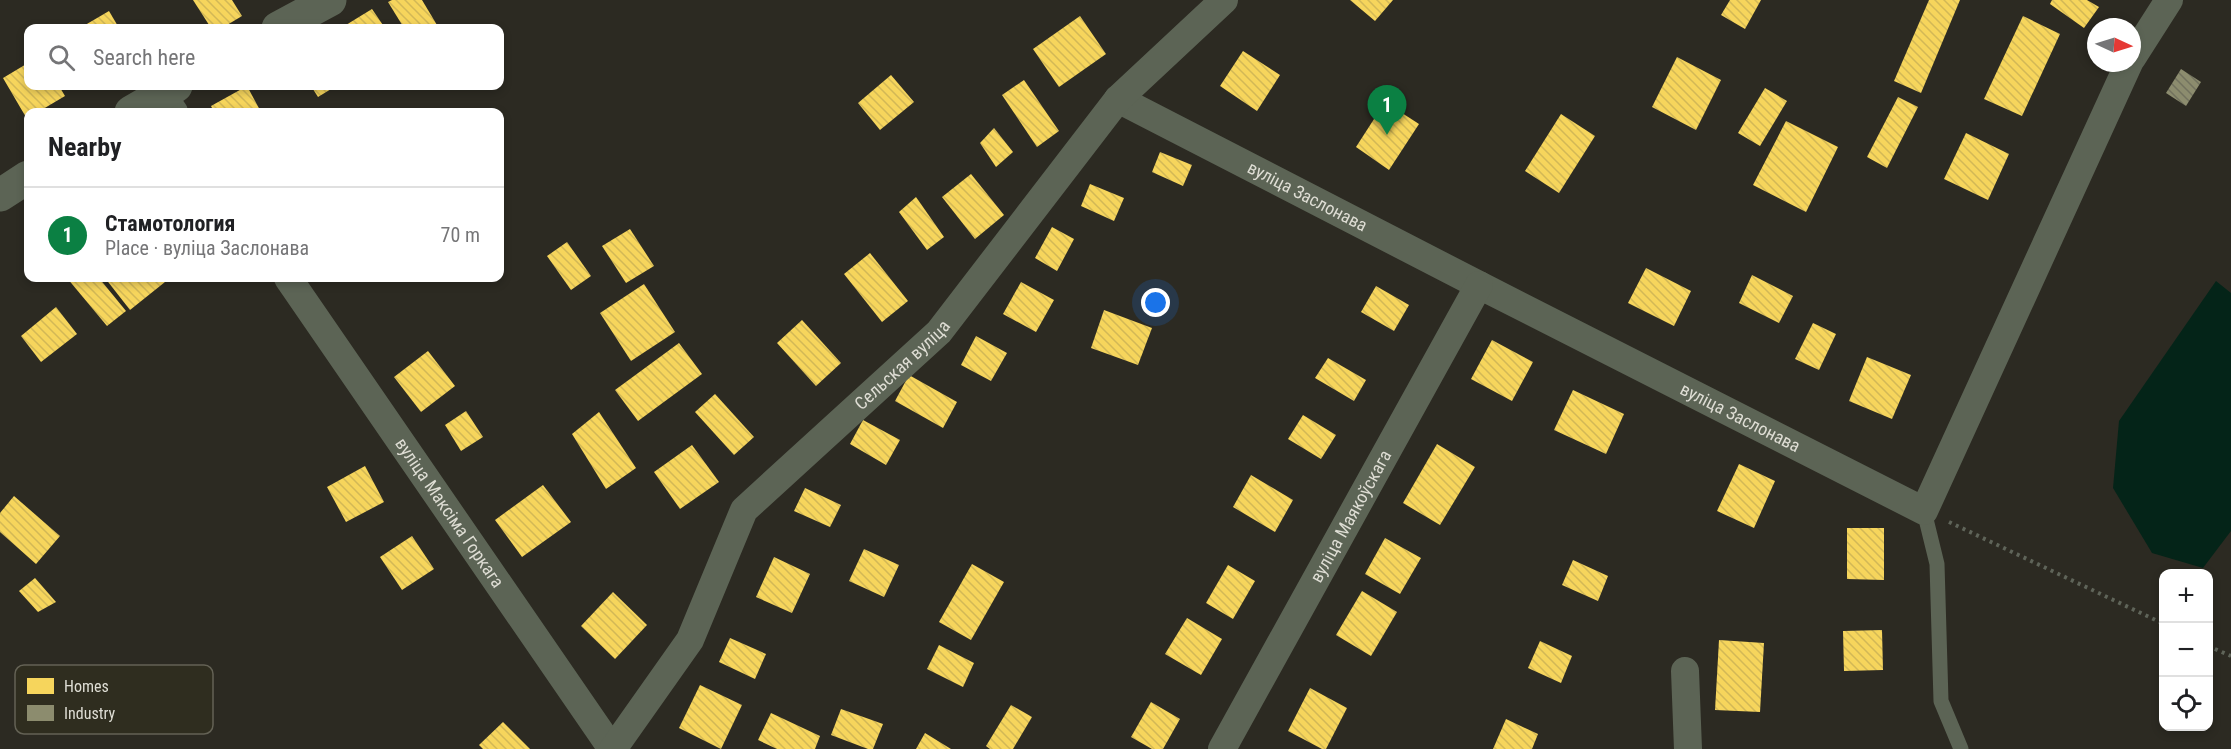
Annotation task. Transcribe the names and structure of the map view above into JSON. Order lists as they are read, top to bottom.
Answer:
{
  "streets": {
    "street": [
      "вуліца Заслонава",
      "Сельская вуліца",
      "вуліца Максіма Горкага",
      "вуліца Маякоўскага"
    ]
  },
  "crossings": [
    ["вуліца Заслонава", "Сельская вуліца"],
    ["вуліца Заслонава", "вуліца Маякоўскага"],
    ["Сельская вуліца", "вуліца Максіма Горкага"]
  ],
  "legend": ["Homes", "Industry"],
  "north": "right",
  "page": {
    "search": "Search here",
    "pins": "1",
    "heading": "Nearby",
    "list": [
      {
        "mark": "1",
        "name": "Стамотология",
        "note": "Place · вуліца Заслонава",
        "value": "70 m"
      }
    ],
    "map_buttons": ["+", "−"]
  }
}
